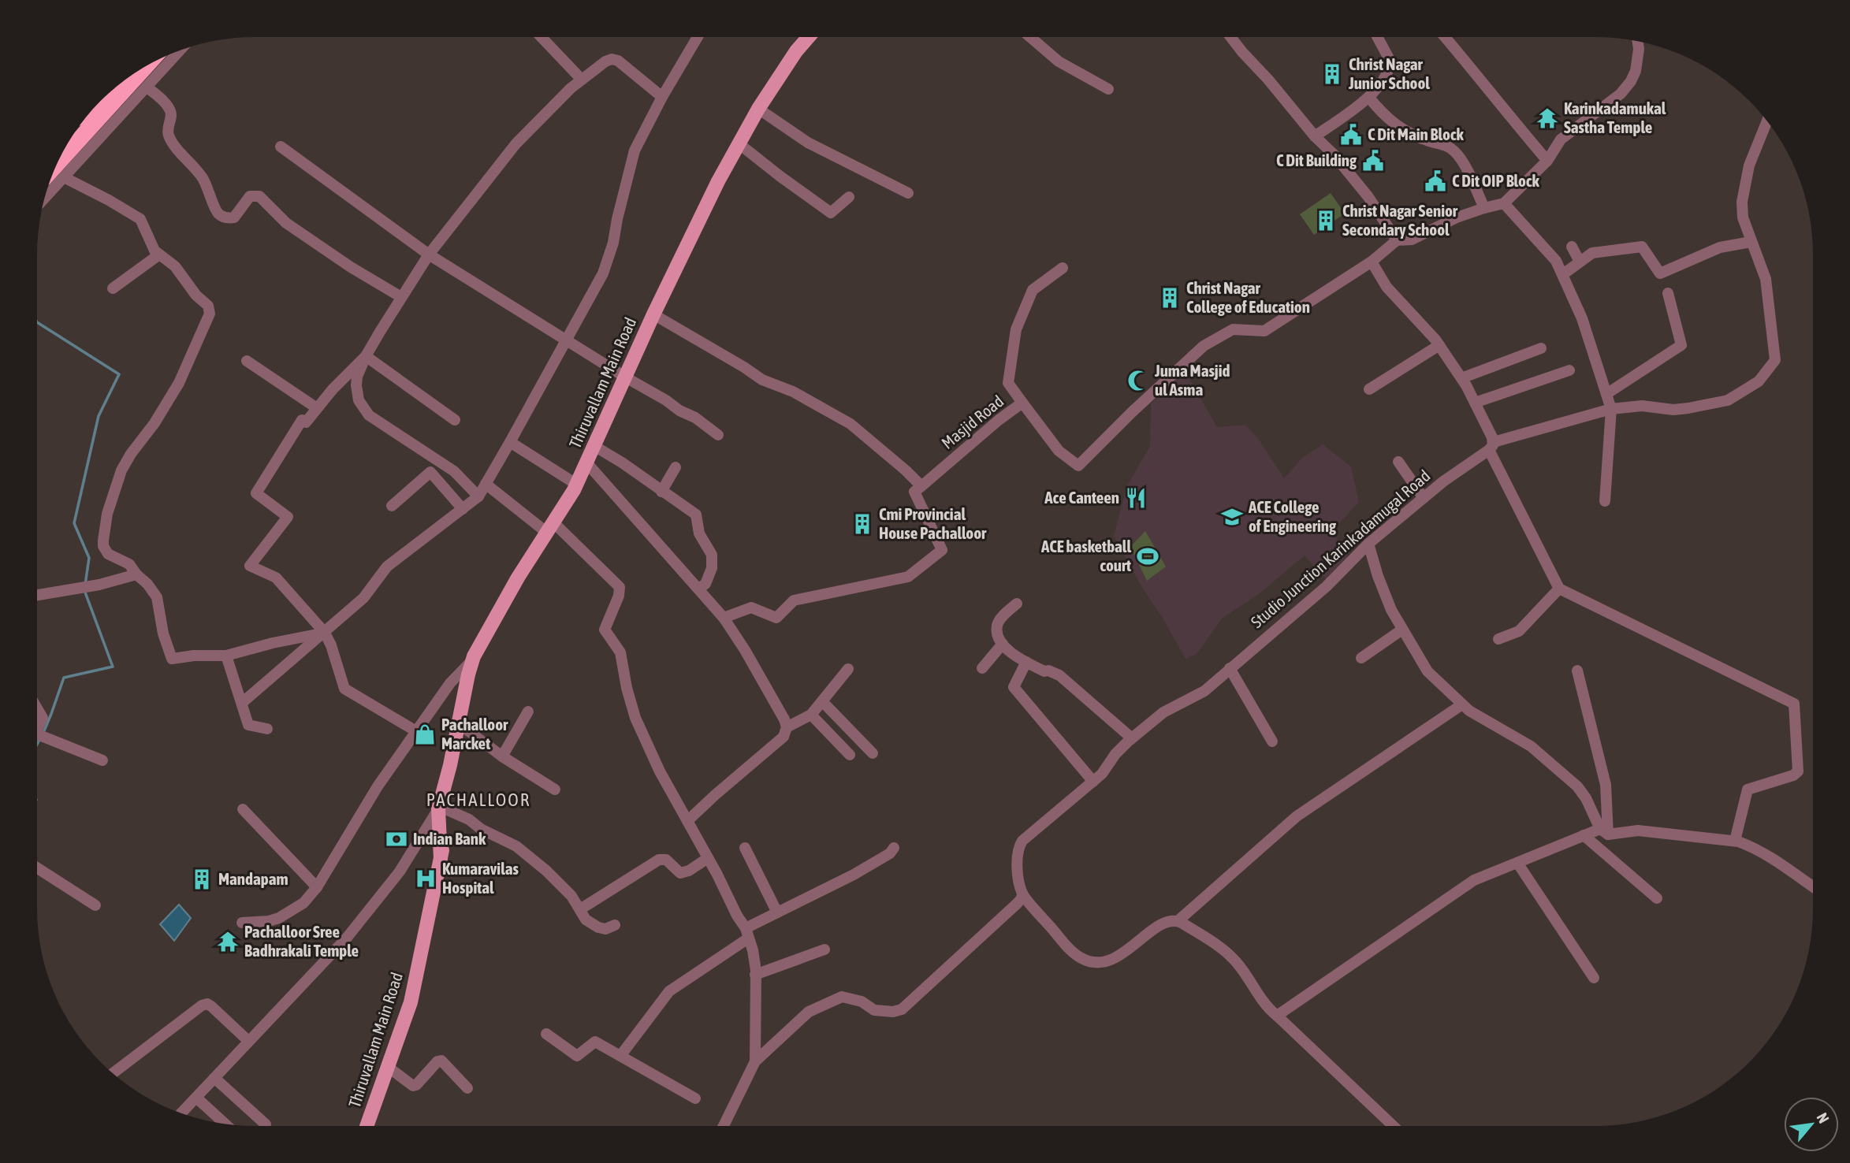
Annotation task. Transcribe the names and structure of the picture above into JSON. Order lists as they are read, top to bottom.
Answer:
{
  "streets": {
    "main road": ["Thiruvallam Main Road"],
    "street": ["Masjid Road", "Studio Junction Karinkadamugal Road"]
  },
  "districts": ["PACHALLOOR"],
  "places": {
    "building": [
      "Christ Nagar Junior School",
      "Christ Nagar Senior Secondary School",
      "Christ Nagar College of Education",
      "Cmi Provincial House Pachalloor",
      "Mandapam"
    ],
    "temple": ["Karinkadamukal Sastha Temple", "Pachalloor Sree Badhrakali Temple"],
    "public building": ["C Dit Main Block", "C Dit Building", "C Dit OIP Block"],
    "mosque": ["Juma Masjid ul Asma"],
    "restaurant": ["Ace Canteen"],
    "school or university": ["ACE College of Engineering"],
    "sports": ["ACE basketball court"],
    "shop": ["Pachalloor Marcket"],
    "bank": ["Indian Bank"],
    "hospital": ["Kumaravilas Hospital"]
  },
  "north": "top right"
}
